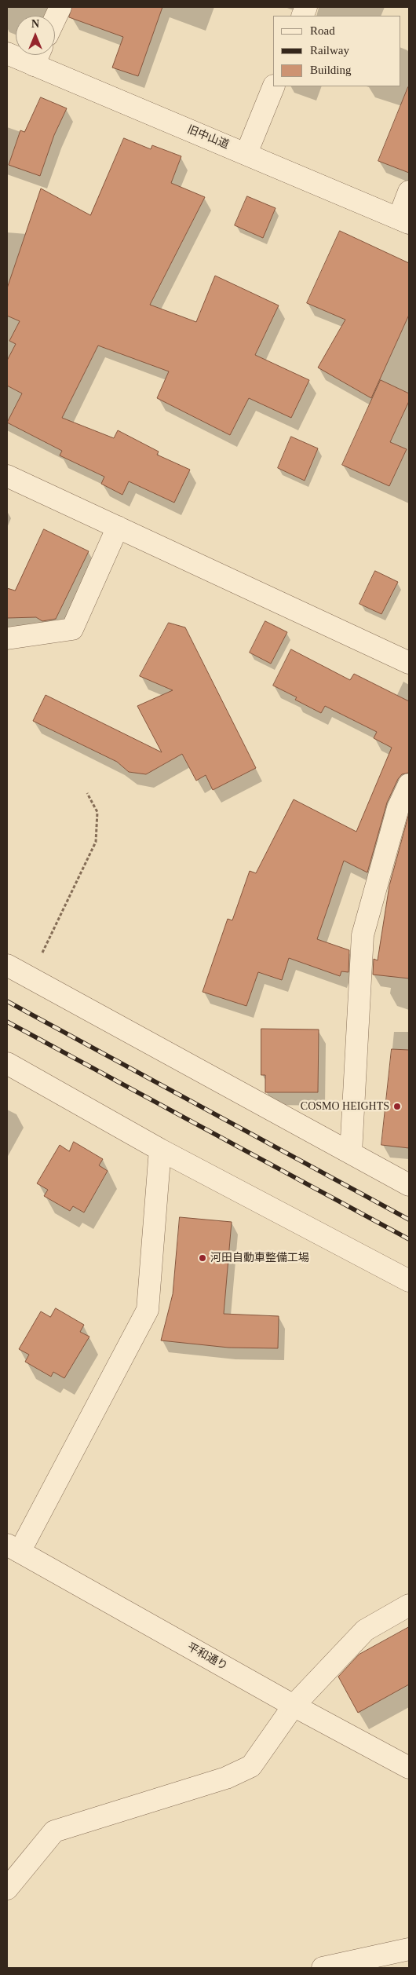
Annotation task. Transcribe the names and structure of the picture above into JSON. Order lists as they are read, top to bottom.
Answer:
{
  "streets": {
    "street": ["旧中山道", "平和通り"]
  },
  "places": ["COSMO HEIGHTS", "河田自動車整備工場"],
  "legend": ["Road", "Railway", "Building"],
  "north": "top"
}
